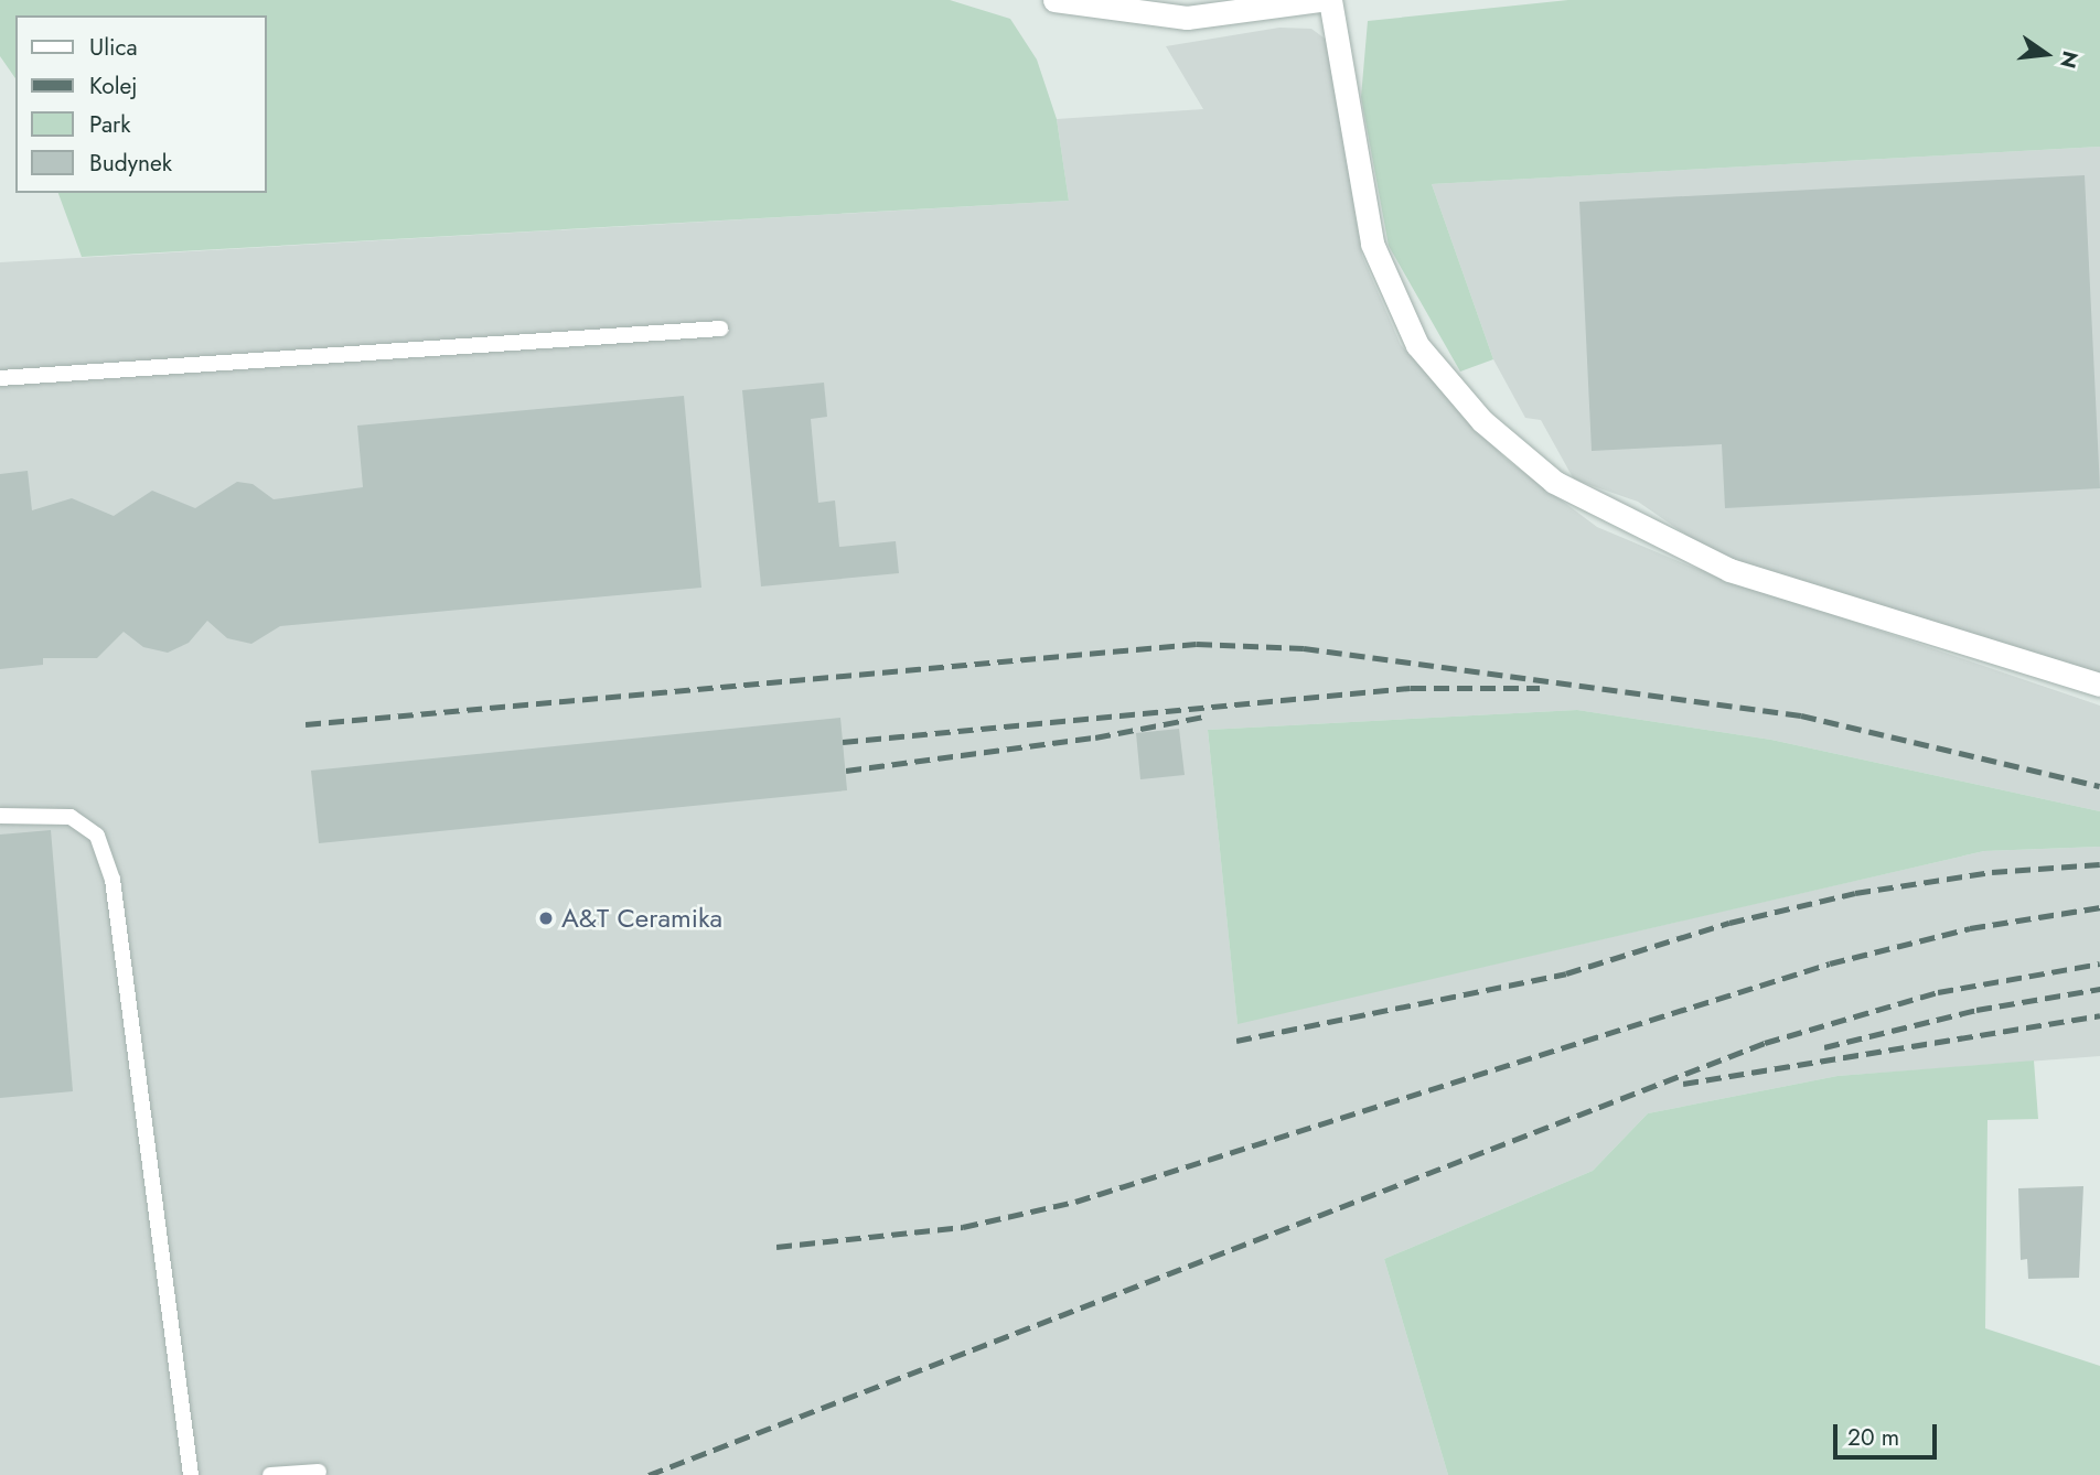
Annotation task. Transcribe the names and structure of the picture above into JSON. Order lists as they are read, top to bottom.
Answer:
{
  "places": ["A&T Ceramika"],
  "legend": [
    "Ulica",
    "Kolej",
    "Park",
    "Budynek"
  ],
  "scale_bar": "20 m",
  "north": "right"
}
